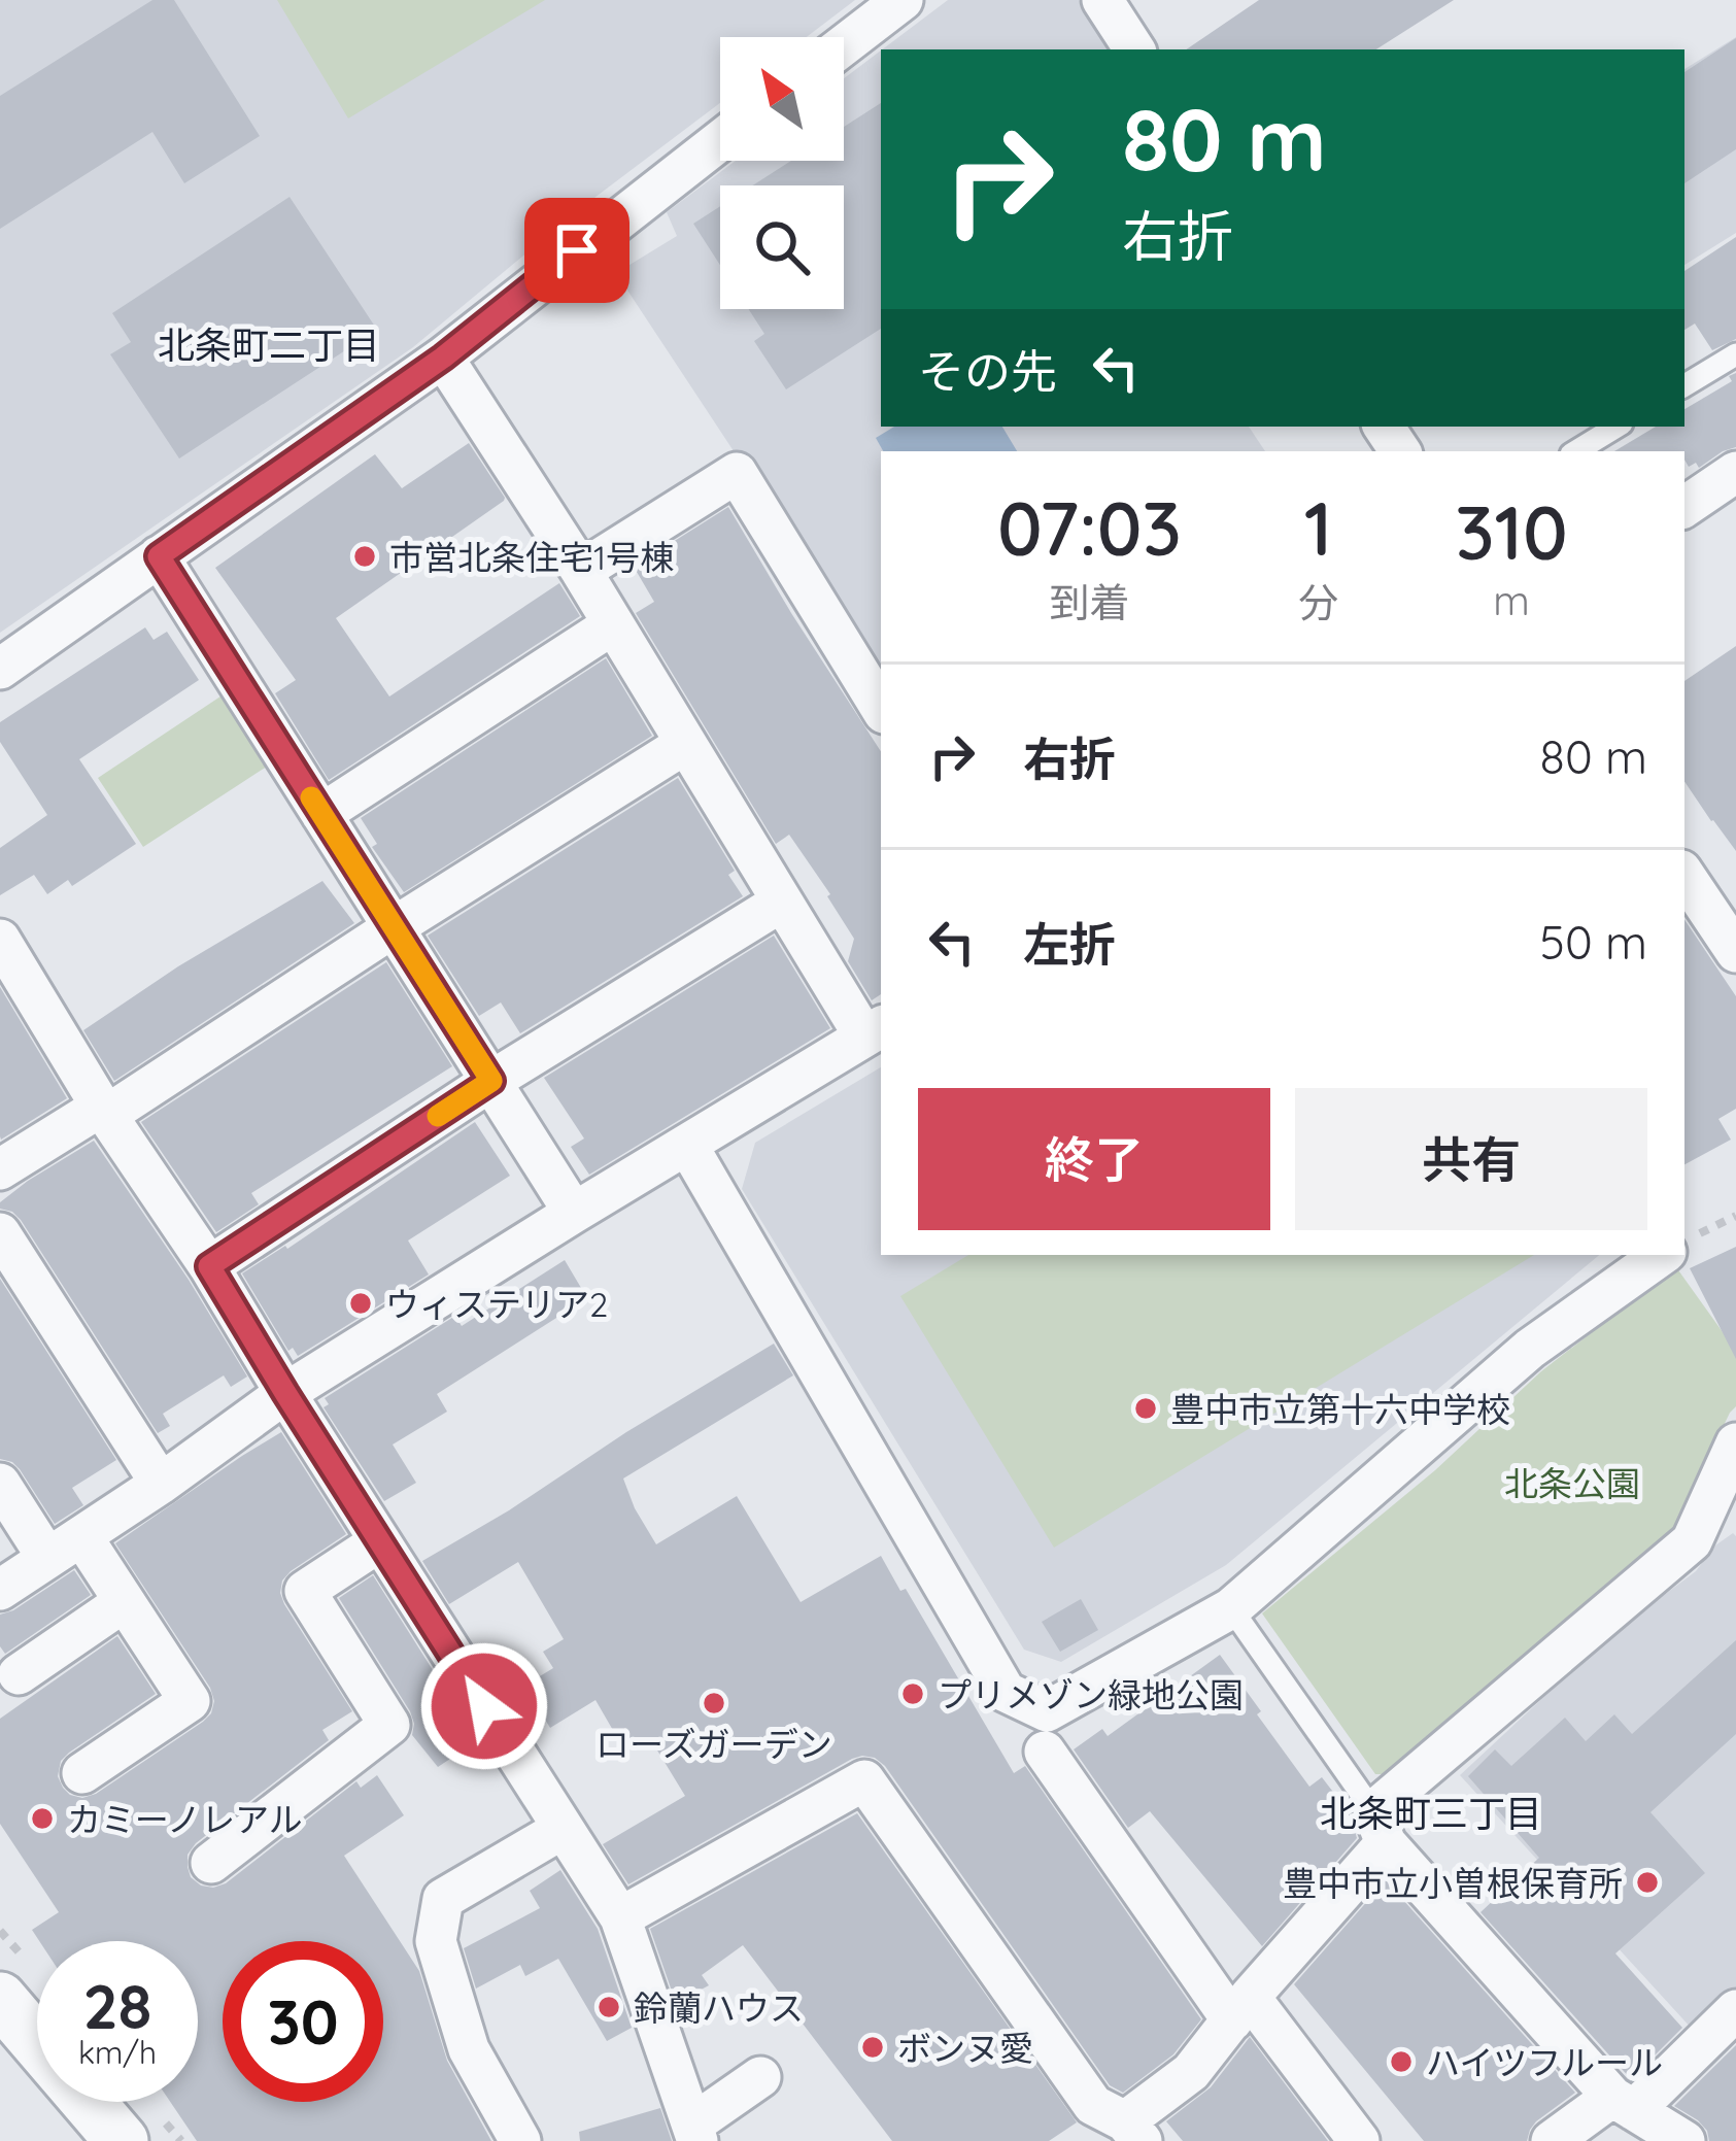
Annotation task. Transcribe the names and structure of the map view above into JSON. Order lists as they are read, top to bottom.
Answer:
{
  "districts": ["北条町二丁目", "北条町三丁目"],
  "parks": ["北条公園"],
  "places": [
    "市営北条住宅1号棟",
    "ウィステリア2",
    "豊中市立第十六中学校",
    "プリメゾン緑地公園",
    "ローズガーデン",
    "カミーノレアル",
    "豊中市立小曽根保育所",
    "鈴蘭ハウス",
    "ボンヌ愛",
    "ハイツフルール"
  ],
  "north": "top left",
  "page": {
    "turn": ["80 m", "右折"],
    "then": "その先",
    "eta": [
      "07:03",
      "到着",
      "1",
      "分",
      "310",
      "m"
    ],
    "list": [
      {
        "name": "右折",
        "value": "80 m"
      },
      {
        "name": "左折",
        "value": "50 m"
      }
    ],
    "buttons": ["終了", "共有"],
    "speed": "28 km/h",
    "limit": "30"
  }
}
